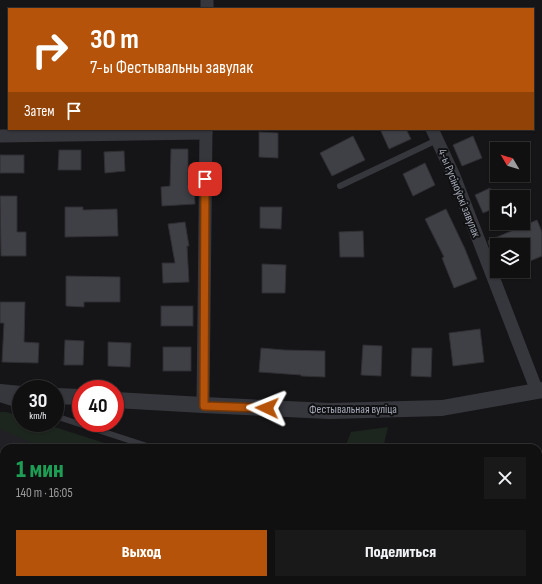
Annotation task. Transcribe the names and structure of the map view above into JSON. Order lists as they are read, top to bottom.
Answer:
{
  "streets": {
    "street": ["4-ы Русіноўскі завулак", "Фестывальная вуліца"]
  },
  "crossings": [
    ["4-ы Русіноўскі завулак", "Фестывальная вуліца"]
  ],
  "north": "top left",
  "page": {
    "turn": ["30 m", "7-ы Фестывальны завулак"],
    "then": "Затем",
    "speed": "30 km/h",
    "limit": "40",
    "heading": ["1 мин", "140 m · 16:05"],
    "buttons": ["Выход", "Поделиться"]
  }
}
